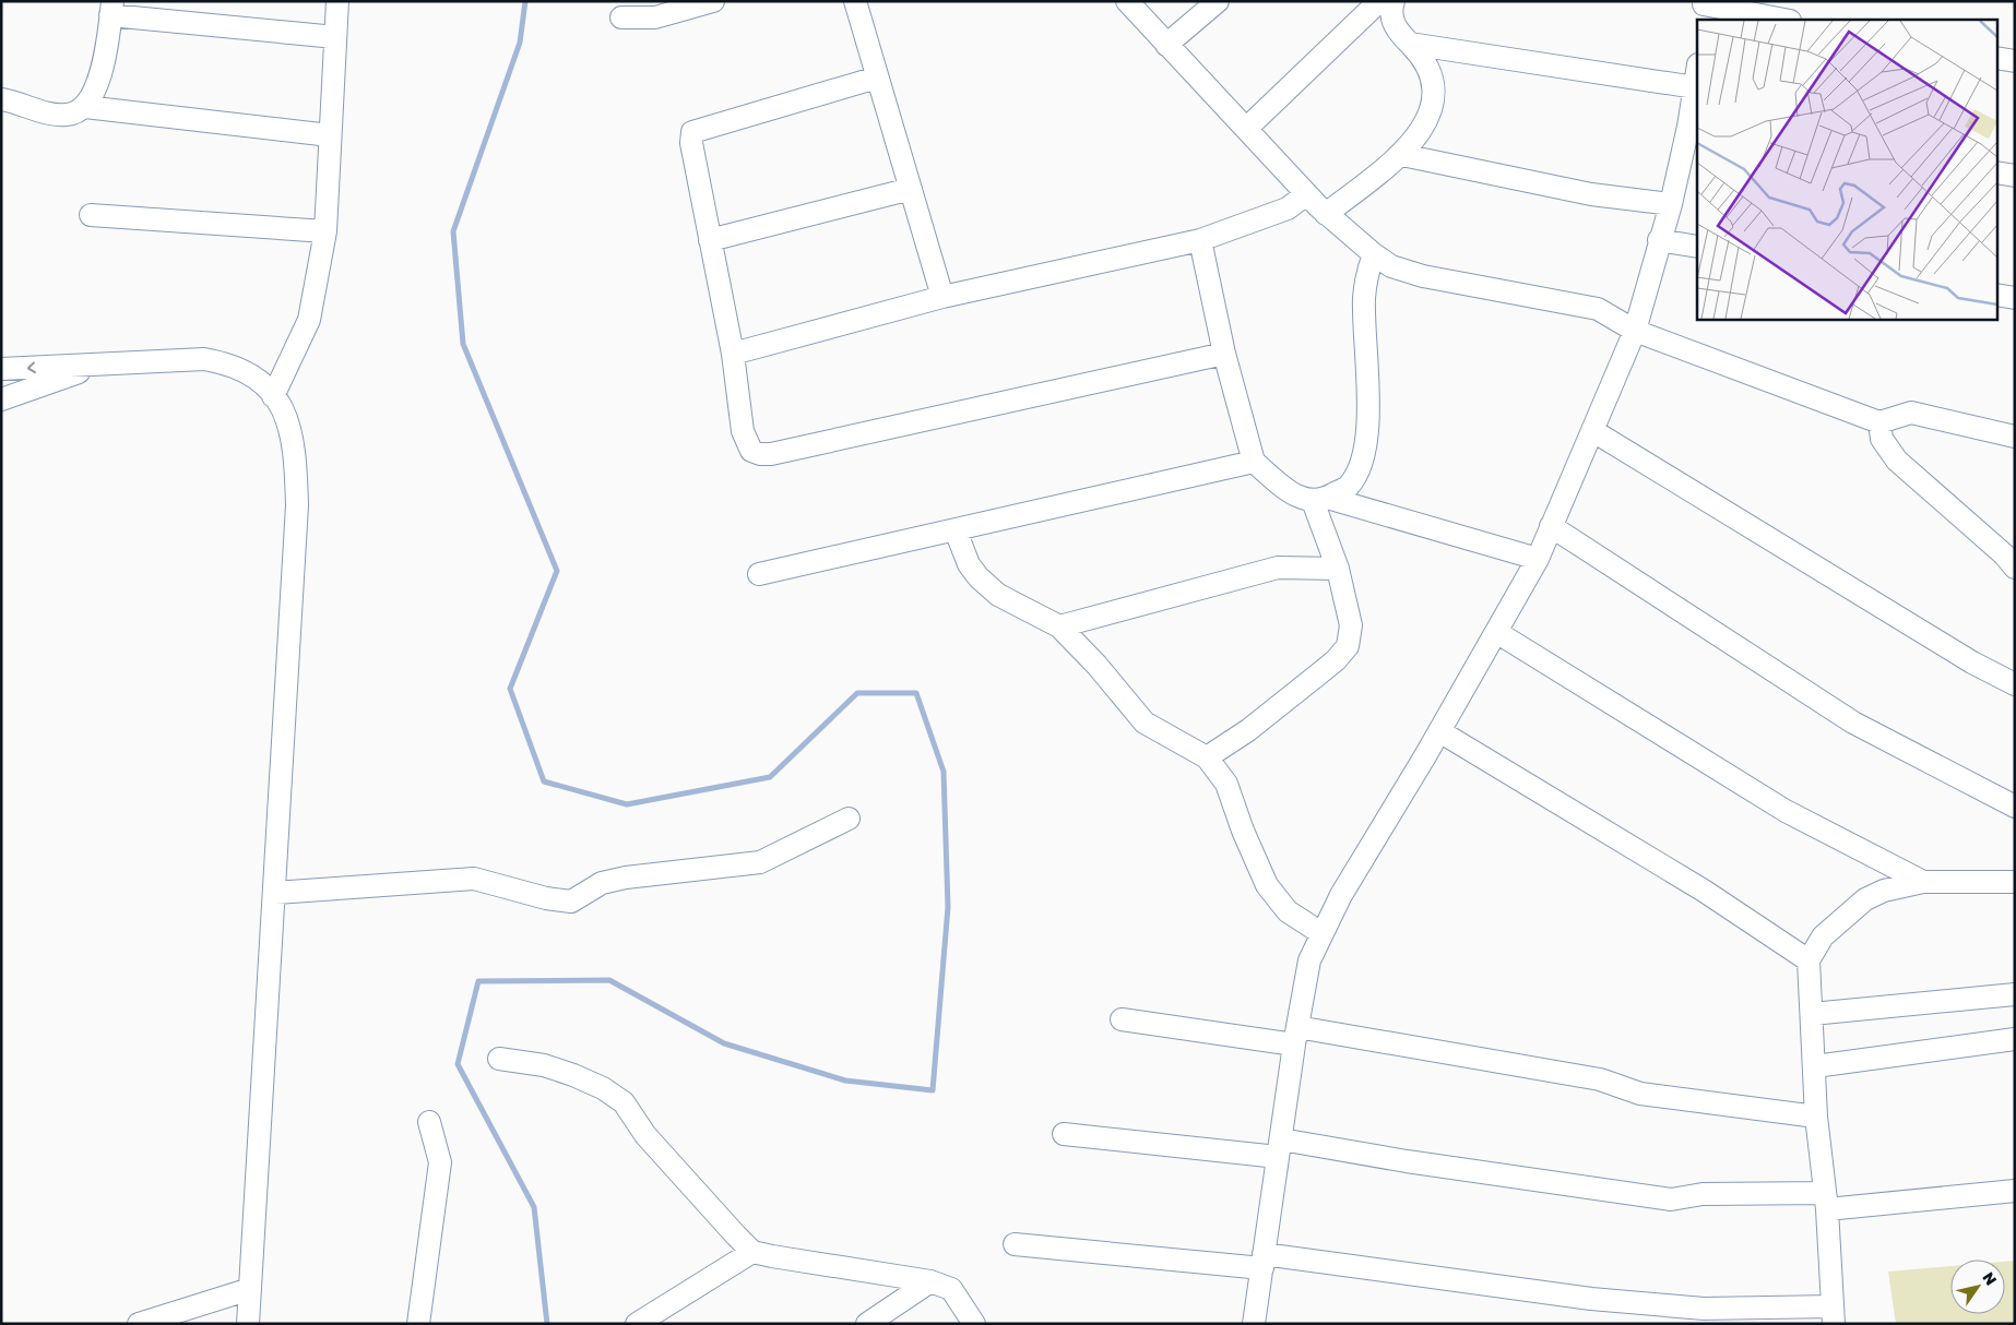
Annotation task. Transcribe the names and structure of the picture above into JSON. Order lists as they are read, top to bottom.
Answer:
{
  "north": "top right"
}
